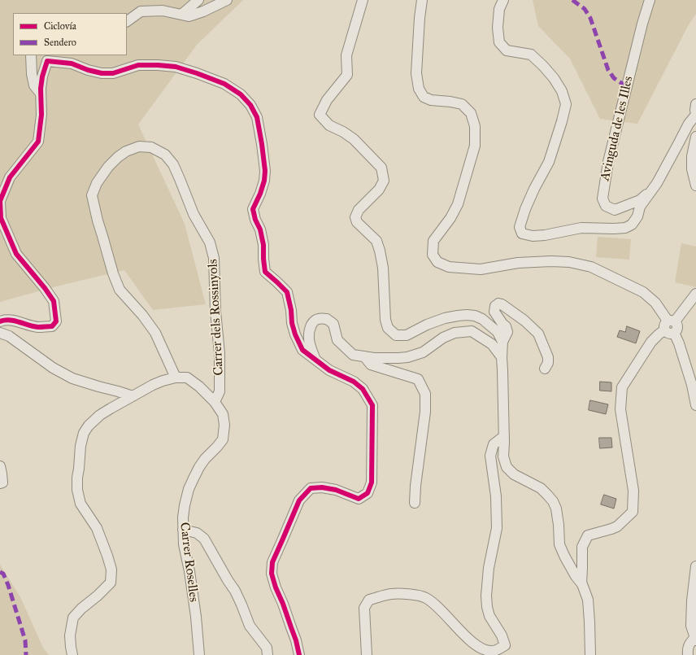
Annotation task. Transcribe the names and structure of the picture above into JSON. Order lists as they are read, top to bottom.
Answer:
{
  "streets": {
    "street": ["Avinguda de les Illes", "Carrer dels Rossinyols", "Carrer Roselles"]
  },
  "crossings": [
    ["Carrer dels Rossinyols", "Carrer Roselles"]
  ],
  "legend": ["Ciclovía", "Sendero"]
}
